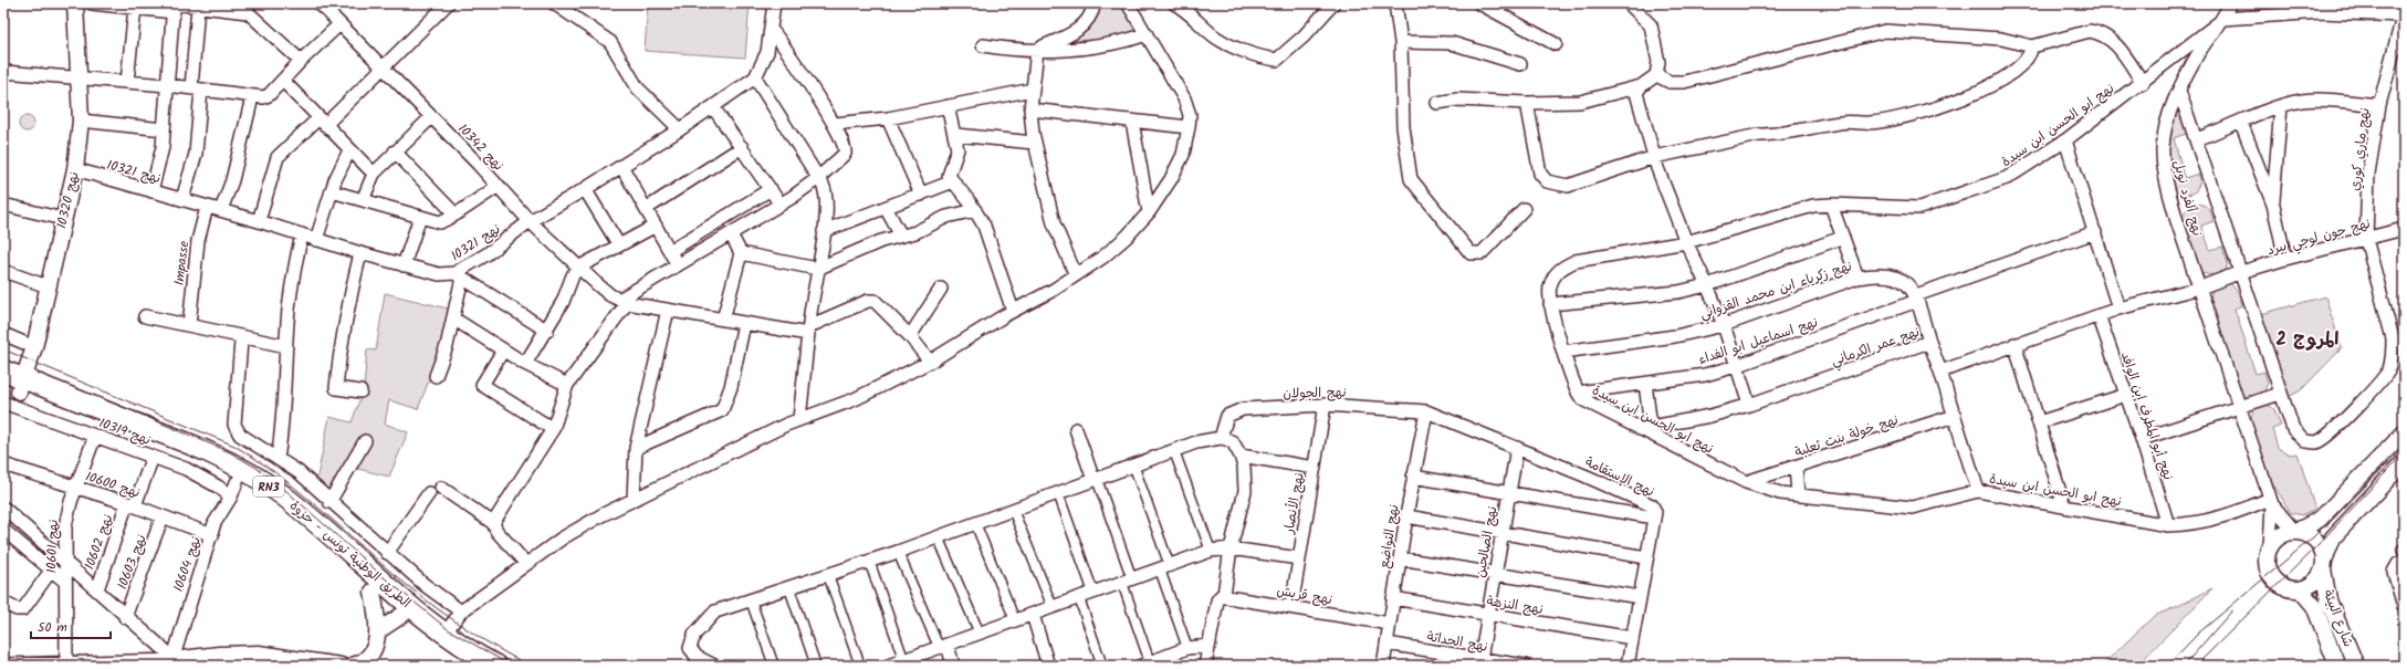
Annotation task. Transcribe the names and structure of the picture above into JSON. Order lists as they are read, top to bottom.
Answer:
{
  "streets": {
    "highway": ["RN3", "الطريق الوطنية تونس - حزوة"],
    "street": [
      "نهج ابو الحسن ابن سيدة",
      "نهج 10342",
      "نهج ماري كوري",
      "نهج 10321",
      "نهج ألفرد نوبل",
      "نهج 10320",
      "نهج جون لوجي بيرد",
      "Impasse",
      "نهج زكرياء ابن محمد القزواني",
      "نهج اسماعيل ابو الفداء",
      "نهج عمر الكرماني",
      "نهج الجولان",
      "نهج أبو المطرف إبن الوافد",
      "نهج 10319",
      "نهج خولة بنت ثعلبة",
      "نهج الإستقامة",
      "نهج 10600",
      "نهج الأنصار",
      "نهج التواضع",
      "نهج 10602",
      "نهج الصالحين",
      "نهج 10601",
      "نهج 10603",
      "نهج 10604",
      "نهج قريش",
      "نهج النزهة",
      "شارع البيئة",
      "نهج الحداثة"
    ]
  },
  "crossings": [
    ["نهج ابو الحسن ابن سيدة", "نهج ألفرد نوبل"],
    ["نهج ابو الحسن ابن سيدة", "نهج زكرياء ابن محمد القزواني"],
    ["نهج ابو الحسن ابن سيدة", "نهج اسماعيل ابو الفداء"],
    ["نهج ابو الحسن ابن سيدة", "نهج عمر الكرماني"],
    ["نهج ابو الحسن ابن سيدة", "نهج أبو المطرف إبن الوافد"],
    ["نهج ابو الحسن ابن سيدة", "نهج خولة بنت ثعلبة"],
    ["نهج 10342", "نهج 10321"],
    ["نهج ماري كوري", "نهج ألفرد نوبل"],
    ["نهج ماري كوري", "نهج جون لوجي بيرد"],
    ["نهج 10321", "نهج 10320"],
    ["نهج 10321", "Impasse"],
    ["نهج ألفرد نوبل", "نهج جون لوجي بيرد"],
    ["نهج ألفرد نوبل", "شارع البيئة"],
    ["نهج 10320", "نهج 10319"],
    ["نهج 10320", "الطريق الوطنية تونس - حزوة"],
    ["نهج زكرياء ابن محمد القزواني", "نهج اسماعيل ابو الفداء"],
    ["نهج زكرياء ابن محمد القزواني", "نهج عمر الكرماني"],
    ["نهج عمر الكرماني", "نهج خولة بنت ثعلبة"],
    ["نهج الجولان", "نهج الإستقامة"],
    ["نهج الجولان", "نهج الأنصار"],
    ["نهج الجولان", "نهج التواضع"],
    ["نهج 10319", "نهج 10602"],
    ["نهج 10319", "نهج 10601"],
    ["نهج 10319", "الطريق الوطنية تونس - حزوة"],
    ["نهج 10319", "نهج 10604"],
    ["نهج الإستقامة", "نهج التواضع"],
    ["نهج الإستقامة", "نهج الصالحين"],
    ["نهج الإستقامة", "نهج النزهة"],
    ["نهج 10600", "نهج 10602"],
    ["نهج 10600", "نهج 10601"],
    ["نهج 10600", "نهج 10603"],
    ["نهج 10600", "نهج 10604"],
    ["نهج الأنصار", "نهج قريش"],
    ["نهج التواضع", "نهج قريش"],
    ["نهج التواضع", "نهج النزهة"],
    ["نهج التواضع", "نهج الحداثة"],
    ["نهج الصالحين", "نهج النزهة"],
    ["نهج الصالحين", "نهج الحداثة"],
    ["الطريق الوطنية تونس - حزوة", "نهج 10604"]
  ],
  "districts": ["المروج 2"],
  "scale_bar": "50 m"
}
